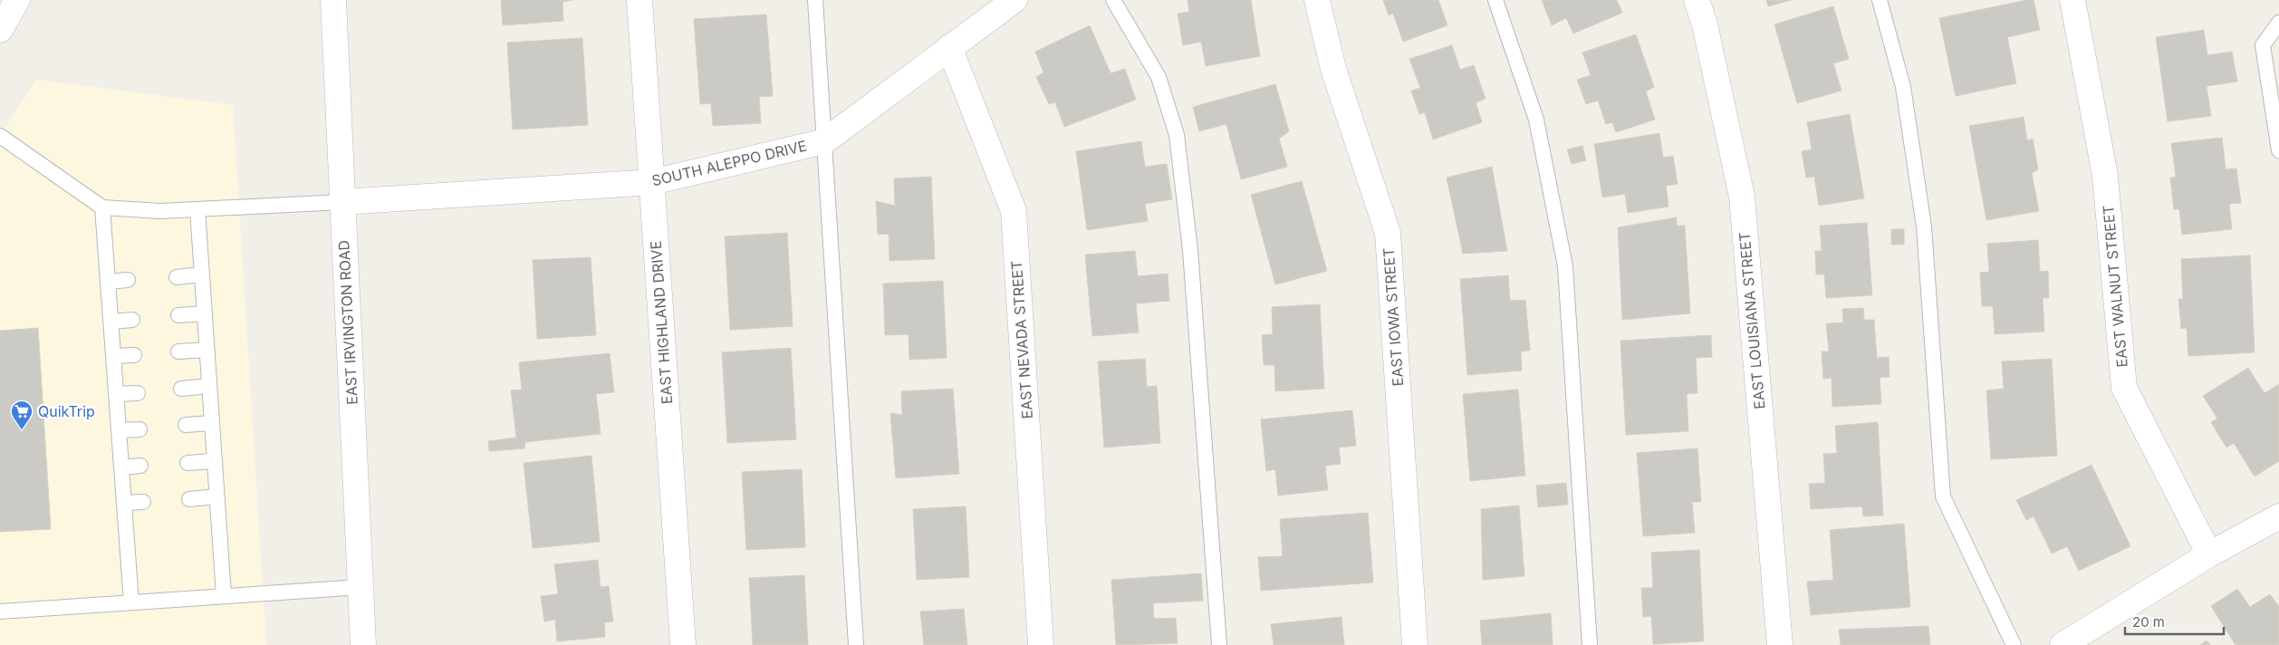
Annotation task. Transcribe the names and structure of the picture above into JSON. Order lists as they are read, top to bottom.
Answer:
{
  "streets": {
    "street": [
      "SOUTH ALEPPO DRIVE",
      "EAST WALNUT STREET",
      "EAST IOWA STREET",
      "EAST LOUISIANA STREET",
      "EAST IRVINGTON ROAD",
      "EAST HIGHLAND DRIVE",
      "EAST NEVADA STREET"
    ]
  },
  "crossings": [
    ["SOUTH ALEPPO DRIVE", "EAST IRVINGTON ROAD"],
    ["SOUTH ALEPPO DRIVE", "EAST HIGHLAND DRIVE"],
    ["SOUTH ALEPPO DRIVE", "EAST NEVADA STREET"]
  ],
  "places": {
    "supermarket": ["QuikTrip"]
  },
  "scale_bar": "20 m"
}
